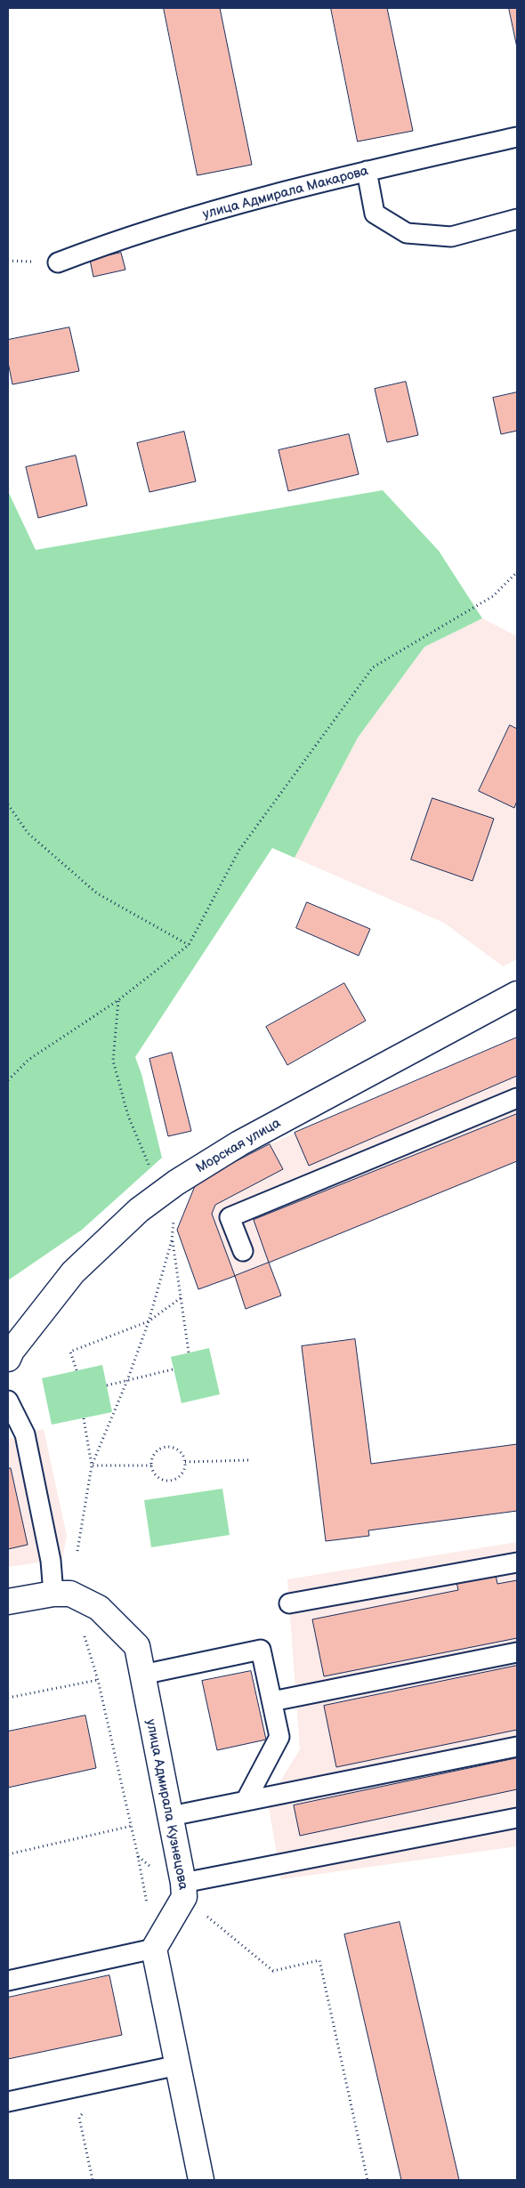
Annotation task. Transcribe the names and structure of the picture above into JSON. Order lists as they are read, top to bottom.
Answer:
{
  "streets": {
    "street": ["Морская улица", "улица Адмирала Кузнецова"],
    "lane": ["улица Адмирала Макарова"]
  }
}
